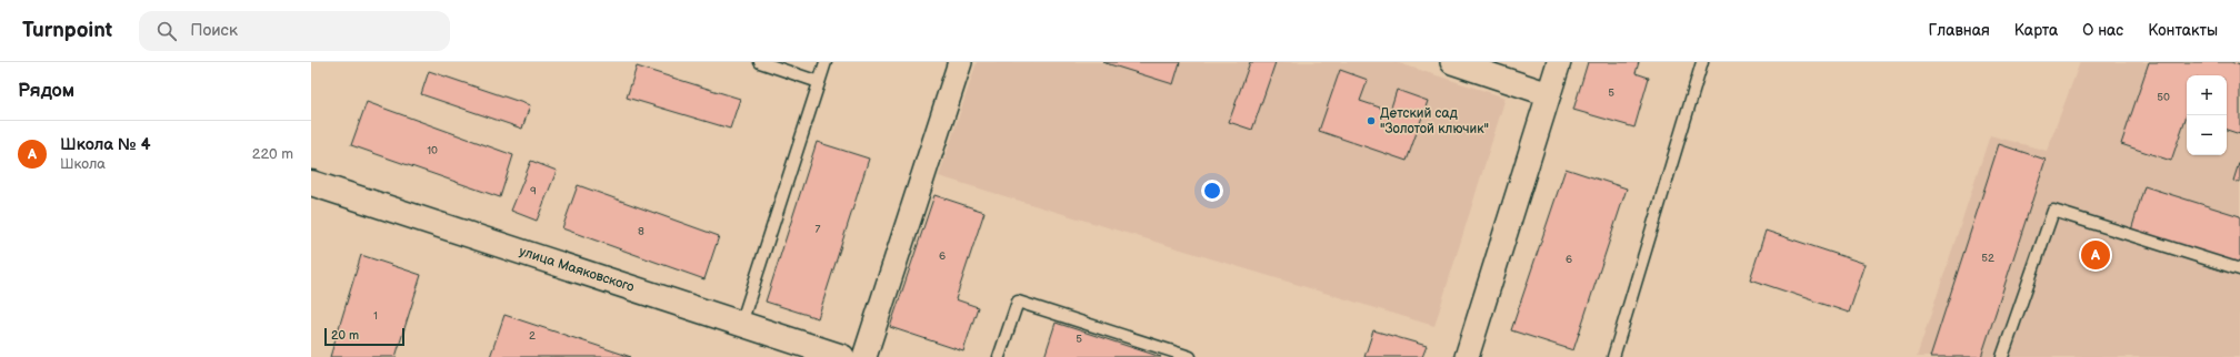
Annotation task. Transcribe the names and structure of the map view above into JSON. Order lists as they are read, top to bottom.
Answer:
{
  "streets": {
    "street": ["улица Маяковского"]
  },
  "places": ["Детский сад \"Золотой ключик\""],
  "house_numbers": [
    "5",
    "50",
    "10",
    "9",
    "7",
    "8",
    "6",
    "52",
    "6",
    "1",
    "2",
    "5"
  ],
  "scale_bar": "20 m",
  "page": {
    "header": "Turnpoint",
    "search": "Поиск",
    "nav": [
      "Главная",
      "Карта",
      "О нас",
      "Контакты"
    ],
    "heading": "Рядом",
    "map_buttons": ["+", "−"],
    "list": [
      {
        "mark": "A",
        "name": "Школа № 4",
        "note": "Школа",
        "value": "220 m"
      }
    ],
    "pins": "A",
    "scale": "20 m"
  }
}
